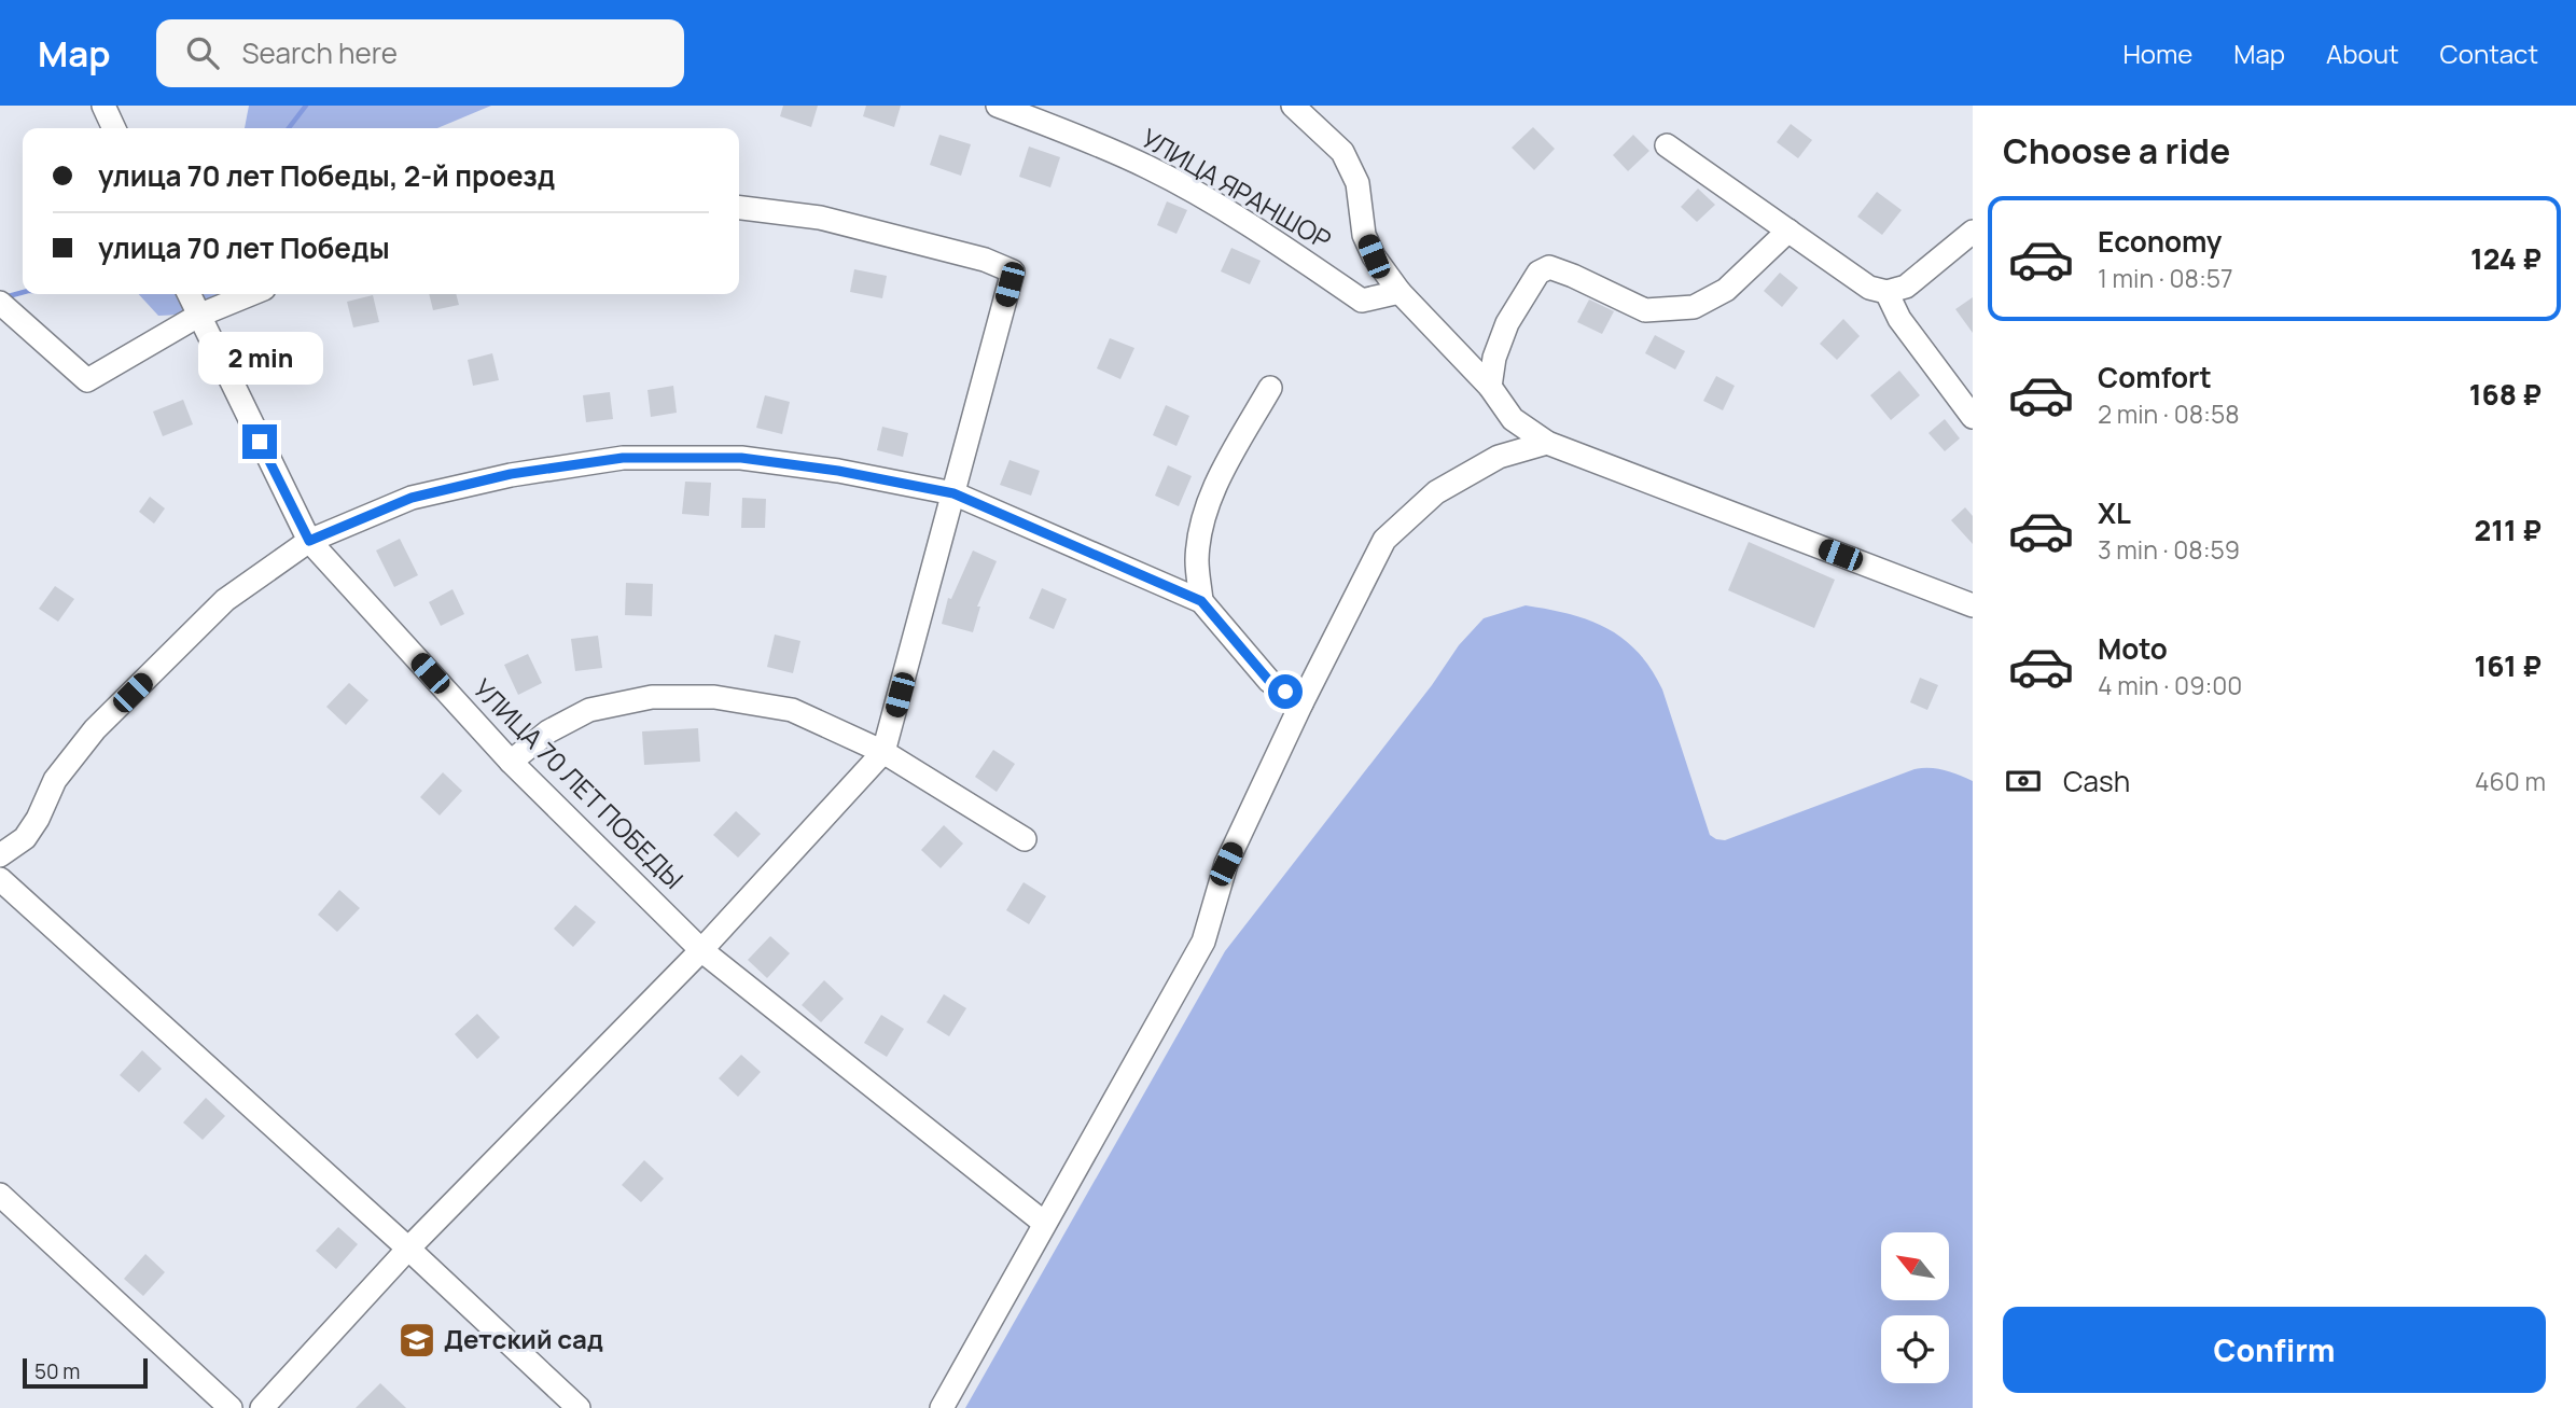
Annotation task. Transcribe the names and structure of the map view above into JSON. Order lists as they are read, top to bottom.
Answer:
{
  "streets": {
    "street": ["УЛИЦА ЯРАНШОР", "УЛИЦА 70 ЛЕТ ПОБЕДЫ"]
  },
  "places": {
    "school or university": ["Детский сад"]
  },
  "scale_bar": "50 m",
  "north": "top left",
  "page": {
    "header": "Map",
    "search": "Search here",
    "nav": [
      "Home",
      "Map",
      "About",
      "Contact"
    ],
    "heading": "Choose a ride",
    "banner": ["улица 70 лет Победы, 2-й проезд", "улица 70 лет Победы"],
    "list": [
      {
        "name": "Economy",
        "note": "1 min · 08:57",
        "value": "124 ₽"
      },
      {
        "name": "Comfort",
        "note": "2 min · 08:58",
        "value": "168 ₽"
      },
      {
        "name": "XL",
        "note": "3 min · 08:59",
        "value": "211 ₽"
      },
      {
        "name": "Moto",
        "note": "4 min · 09:00",
        "value": "161 ₽"
      }
    ],
    "bubble": "2 min",
    "pay": ["Cash", "460 m"],
    "buttons": "Confirm",
    "scale": "50 m"
  }
}
